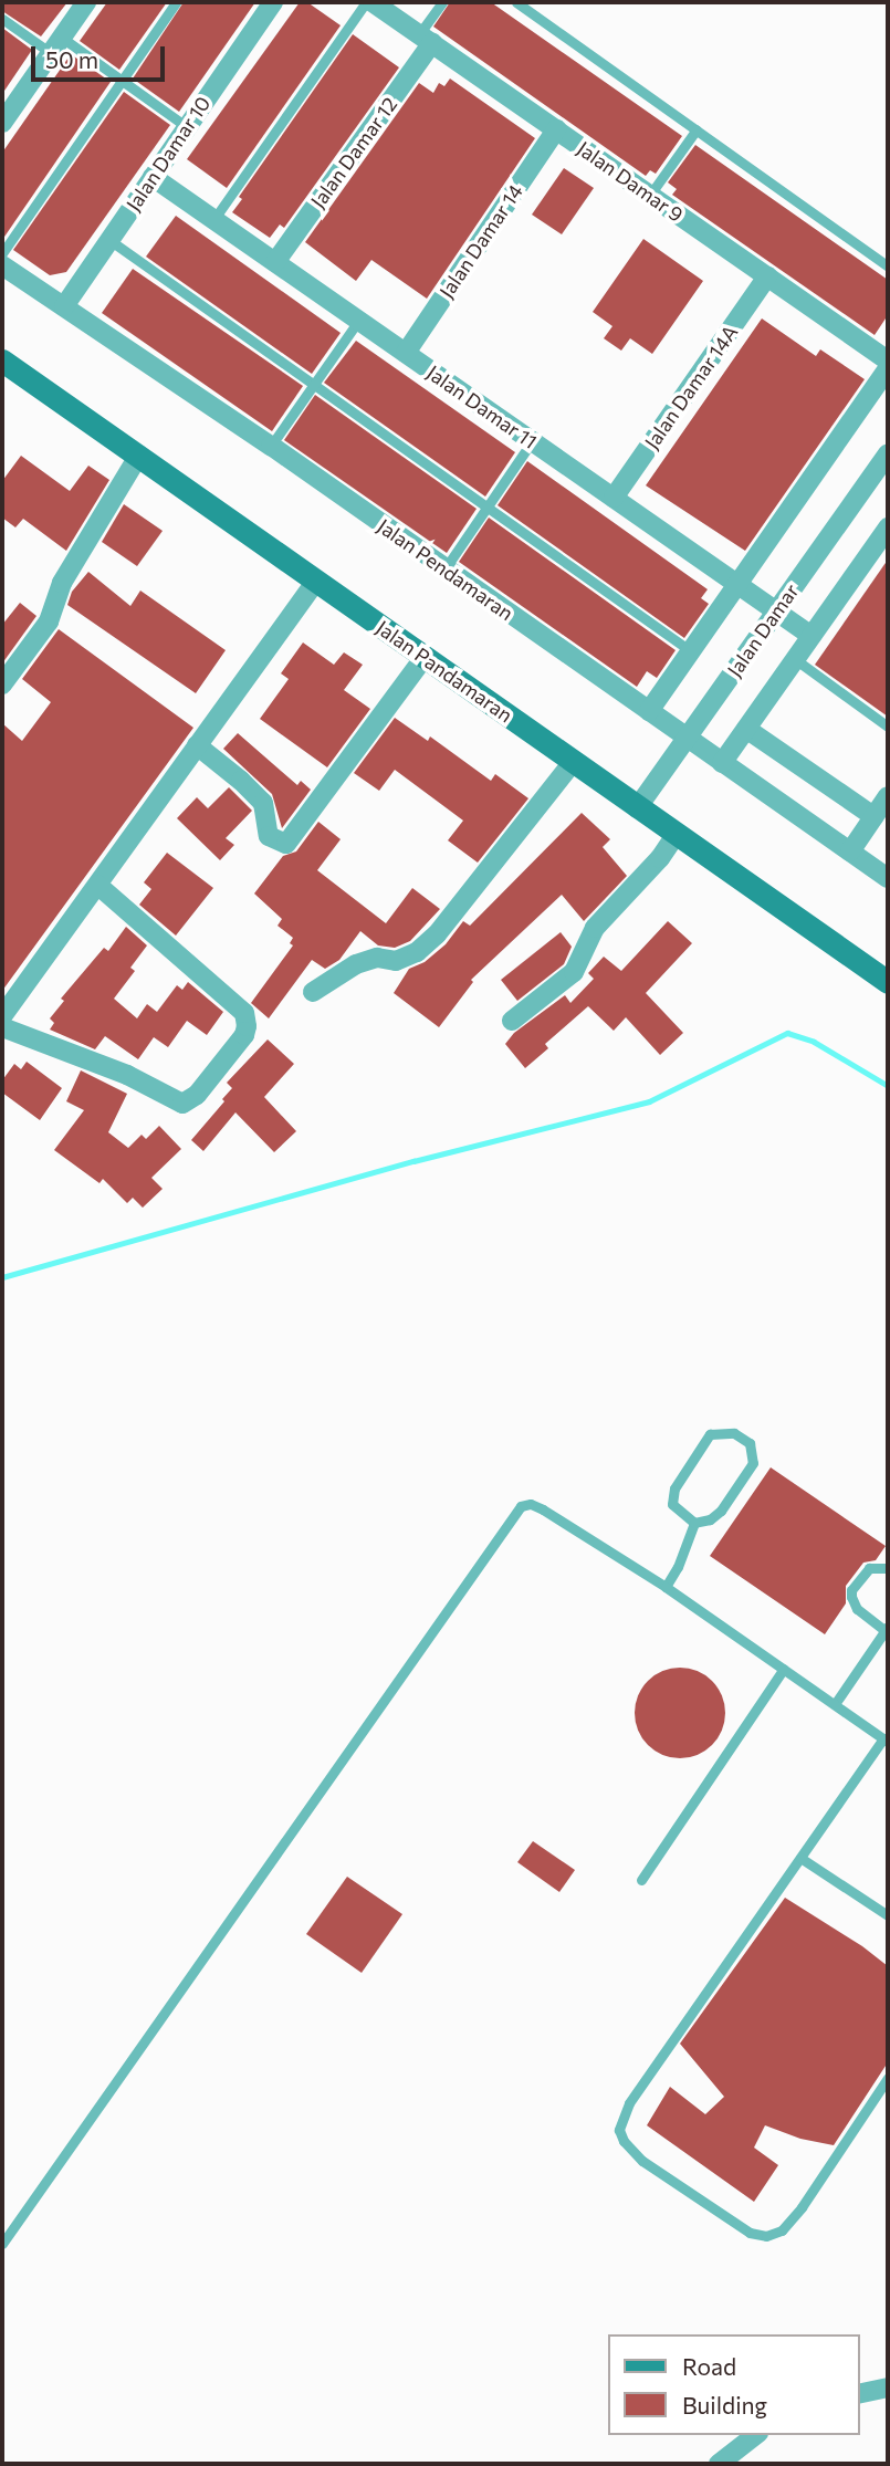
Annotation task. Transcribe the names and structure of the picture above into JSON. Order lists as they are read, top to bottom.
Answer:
{
  "streets": {
    "main road": ["Jalan Pandamaran"],
    "street": [
      "Jalan Damar 12",
      "Jalan Damar 10",
      "Jalan Damar 9",
      "Jalan Damar 14",
      "Jalan Damar 14A",
      "Jalan Damar 11",
      "Jalan Pendamaran",
      "Jalan Damar"
    ]
  },
  "crossings": [
    ["Jalan Damar 12", "Jalan Damar 9"],
    ["Jalan Damar 12", "Jalan Damar 11"],
    ["Jalan Damar 10", "Jalan Damar 11"],
    ["Jalan Damar 10", "Jalan Pendamaran"],
    ["Jalan Damar 9", "Jalan Damar 14"],
    ["Jalan Damar 9", "Jalan Damar 14A"],
    ["Jalan Damar 14", "Jalan Damar 11"],
    ["Jalan Damar 14A", "Jalan Damar 11"],
    ["Jalan Damar 11", "Jalan Damar"],
    ["Jalan Pendamaran", "Jalan Damar"],
    ["Jalan Damar", "Jalan Pandamaran"]
  ],
  "legend": ["Road", "Building"],
  "scale_bar": "50 m"
}
